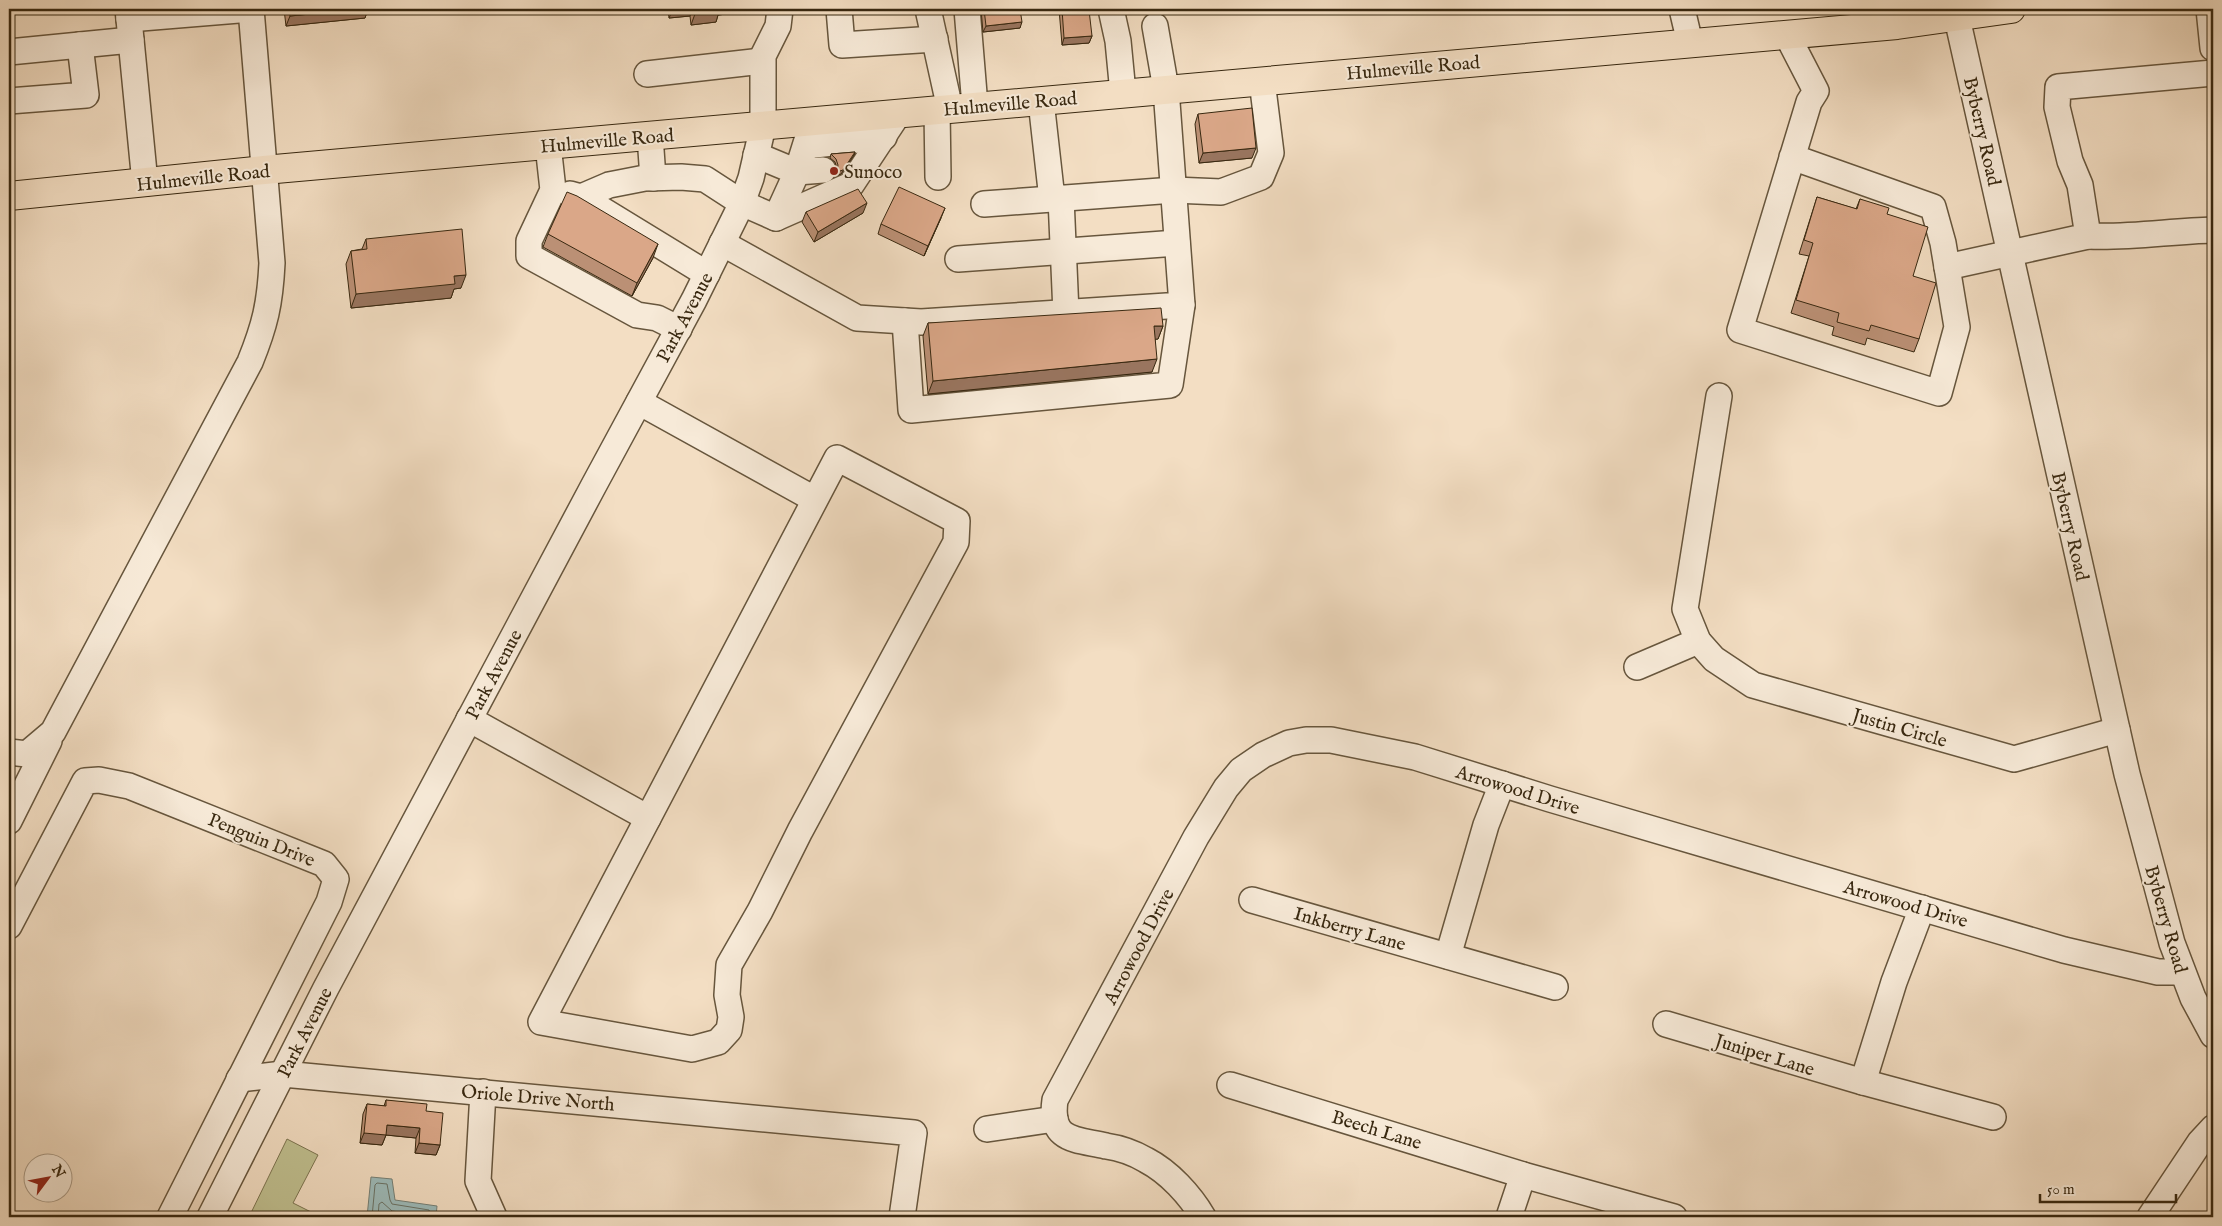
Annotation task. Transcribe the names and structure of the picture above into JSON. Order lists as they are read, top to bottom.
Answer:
{
  "streets": {
    "main road": ["Hulmeville Road"],
    "street": [
      "Byberry Road",
      "Park Avenue",
      "Justin Circle",
      "Arrowood Drive",
      "Penguin Drive",
      "Inkberry Lane",
      "Juniper Lane",
      "Oriole Drive North",
      "Beech Lane"
    ]
  },
  "crossings": [
    ["Hulmeville Road", "Byberry Road"],
    ["Hulmeville Road", "Park Avenue"],
    ["Byberry Road", "Justin Circle"],
    ["Byberry Road", "Arrowood Drive"],
    ["Park Avenue", "Oriole Drive North"]
  ],
  "places": ["Sunoco"],
  "scale_bar": "50 m",
  "north": "top right"
}
